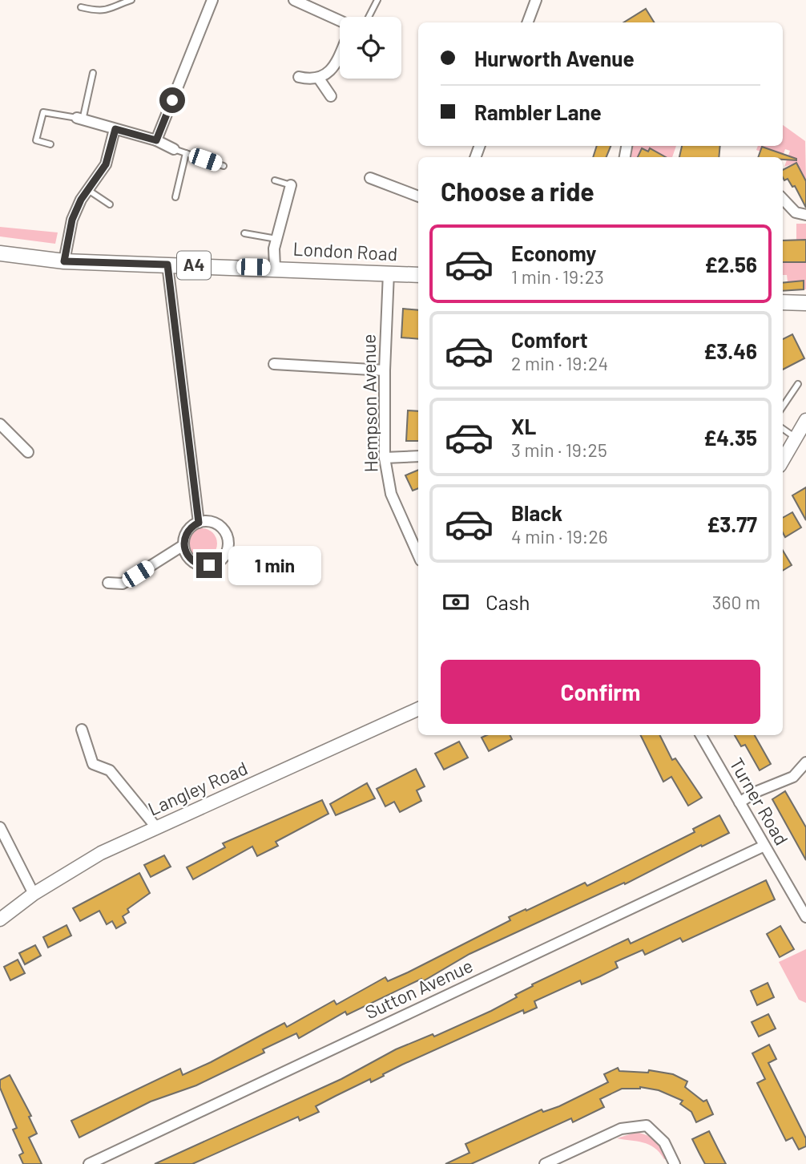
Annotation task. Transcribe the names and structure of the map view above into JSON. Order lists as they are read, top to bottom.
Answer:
{
  "streets": {
    "main road": ["London Road", "A4"],
    "street": [
      "Hempson Avenue",
      "Langley Road",
      "Turner Road",
      "Sutton Avenue"
    ]
  },
  "crossings": [
    ["London Road", "Hempson Avenue"],
    ["Turner Road", "Sutton Avenue"]
  ],
  "page": {
    "banner": ["Hurworth Avenue", "Rambler Lane"],
    "heading": "Choose a ride",
    "list": [
      {
        "name": "Economy",
        "note": "1 min · 19:23",
        "value": "£2.56"
      },
      {
        "name": "Comfort",
        "note": "2 min · 19:24",
        "value": "£3.46"
      },
      {
        "name": "XL",
        "note": "3 min · 19:25",
        "value": "£4.35"
      },
      {
        "name": "Black",
        "note": "4 min · 19:26",
        "value": "£3.77"
      }
    ],
    "bubble": "1 min",
    "pay": ["Cash", "360 m"],
    "buttons": "Confirm"
  }
}
